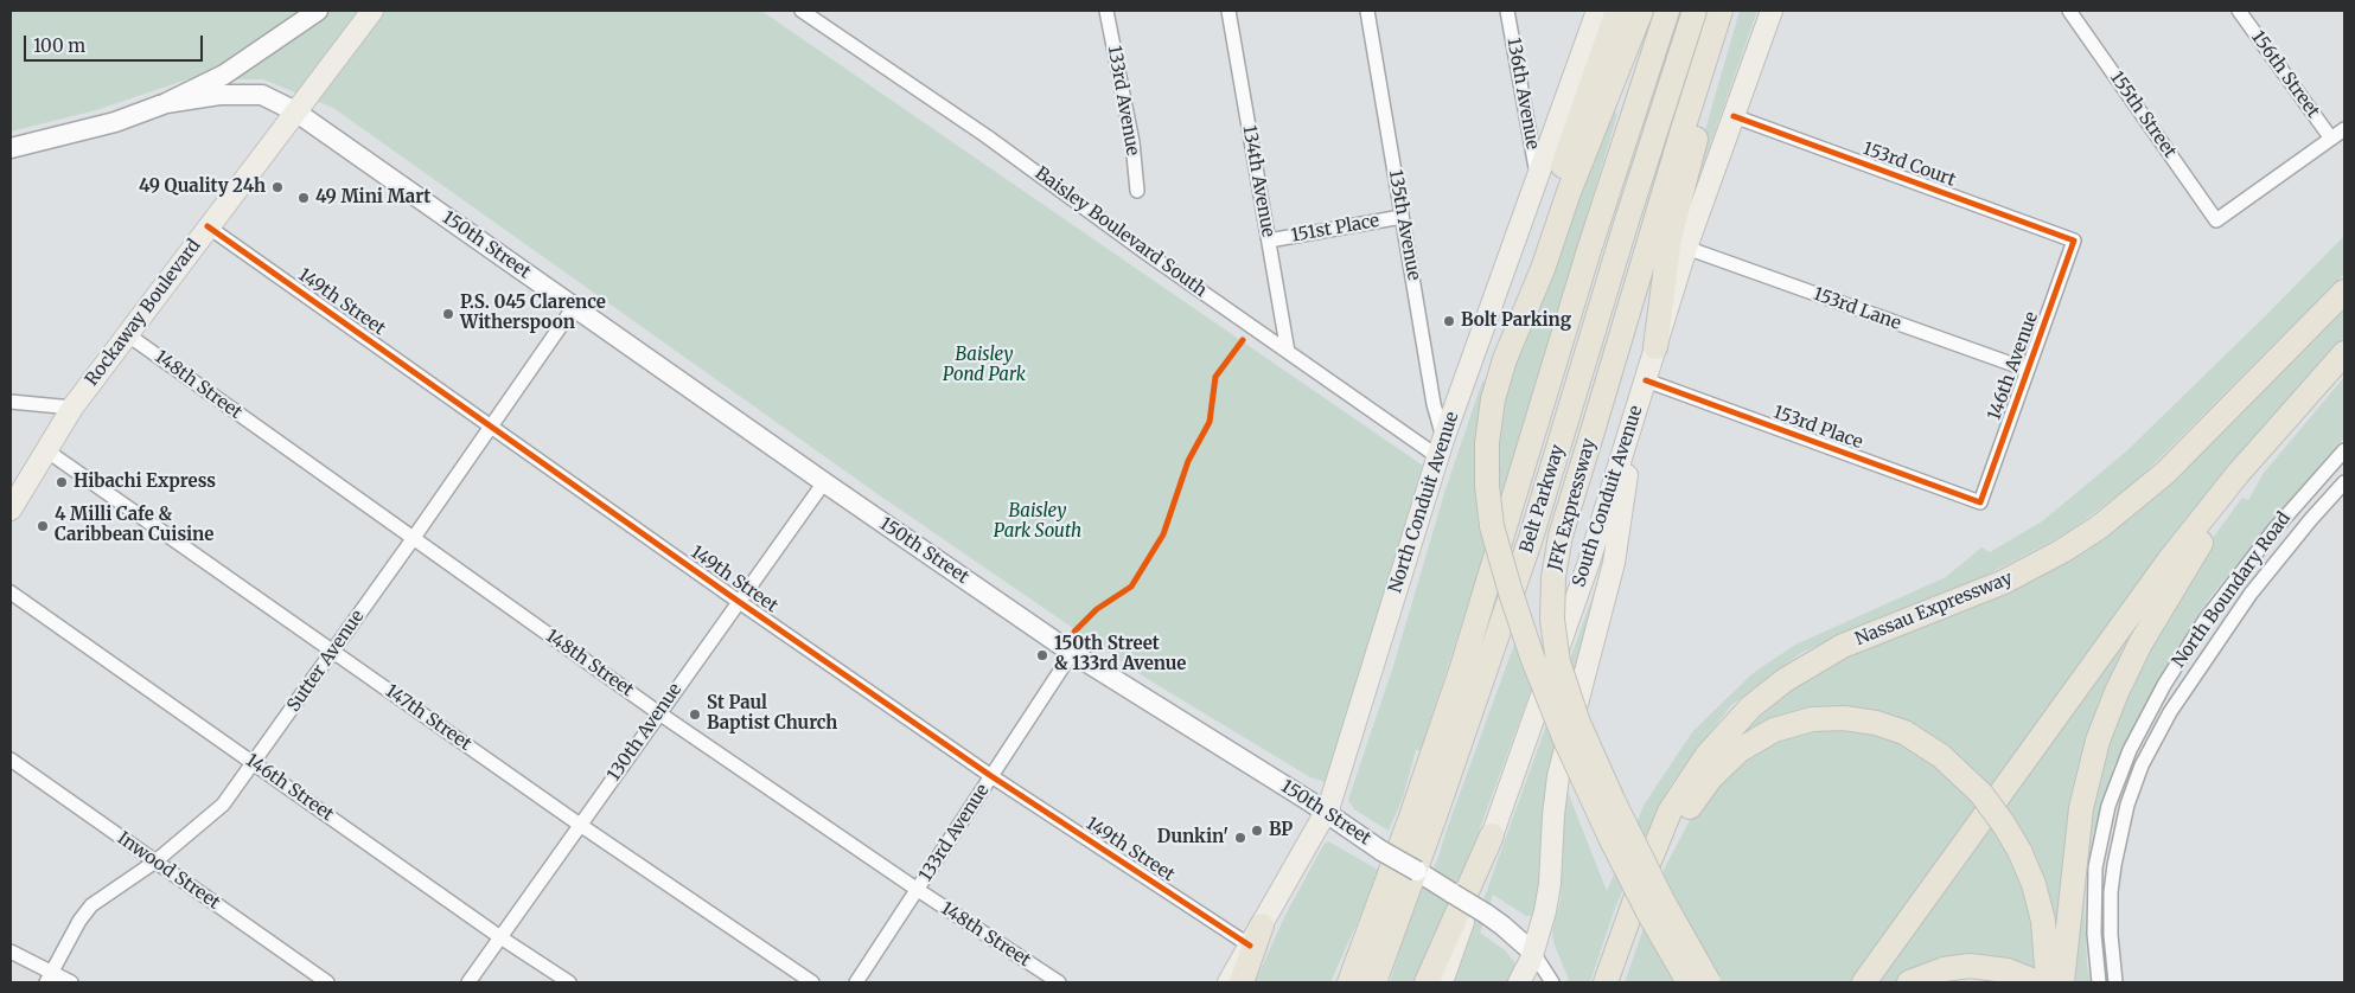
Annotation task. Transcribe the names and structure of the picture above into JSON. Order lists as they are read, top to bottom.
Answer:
{
  "streets": {
    "highway": ["Belt Parkway", "JFK Expressway", "Nassau Expressway"],
    "main road": [
      "150th Street",
      "Rockaway Boulevard",
      "South Conduit Avenue",
      "North Conduit Avenue"
    ],
    "street": [
      "156th Street",
      "136th Avenue",
      "133rd Avenue",
      "155th Street",
      "153rd Court",
      "134th Avenue",
      "135th Avenue",
      "151st Place",
      "Baisley Boulevard South",
      "149th Street",
      "153rd Lane",
      "146th Avenue",
      "148th Street",
      "153rd Place",
      "North Boundary Road",
      "Sutter Avenue",
      "147th Street",
      "130th Avenue",
      "146th Street",
      "Inwood Street"
    ]
  },
  "crossings": [
    ["156th Street", "155th Street"],
    ["136th Avenue", "North Conduit Avenue"],
    ["133rd Avenue", "150th Street"],
    ["133rd Avenue", "149th Street"],
    ["133rd Avenue", "148th Street"],
    ["153rd Court", "146th Avenue"],
    ["153rd Court", "South Conduit Avenue"],
    ["134th Avenue", "151st Place"],
    ["134th Avenue", "Baisley Boulevard South"],
    ["135th Avenue", "151st Place"],
    ["135th Avenue", "Baisley Boulevard South"],
    ["135th Avenue", "North Conduit Avenue"],
    ["Baisley Boulevard South", "North Conduit Avenue"],
    ["150th Street", "Rockaway Boulevard"],
    ["150th Street", "North Conduit Avenue"],
    ["150th Street", "Sutter Avenue"],
    ["150th Street", "130th Avenue"],
    ["149th Street", "Rockaway Boulevard"],
    ["149th Street", "North Conduit Avenue"],
    ["149th Street", "Sutter Avenue"],
    ["149th Street", "130th Avenue"],
    ["153rd Lane", "146th Avenue"],
    ["153rd Lane", "South Conduit Avenue"],
    ["Rockaway Boulevard", "148th Street"],
    ["Rockaway Boulevard", "147th Street"],
    ["146th Avenue", "153rd Place"],
    ["148th Street", "Sutter Avenue"],
    ["148th Street", "130th Avenue"],
    ["153rd Place", "South Conduit Avenue"],
    ["Sutter Avenue", "147th Street"],
    ["Sutter Avenue", "146th Street"],
    ["Sutter Avenue", "Inwood Street"],
    ["147th Street", "130th Avenue"],
    ["130th Avenue", "146th Street"]
  ],
  "parks": ["Baisley Pond Park", "Baisley Park South"],
  "places": [
    "49 Quality 24h",
    "49 Mini Mart",
    "P.S. 045 Clarence Witherspoon",
    "Bolt Parking",
    "Hibachi Express",
    "4 Milli Cafe & Caribbean Cuisine",
    "150th Street & 133rd Avenue",
    "St Paul Baptist Church",
    "BP",
    "Dunkin'"
  ],
  "scale_bar": "100 m"
}
